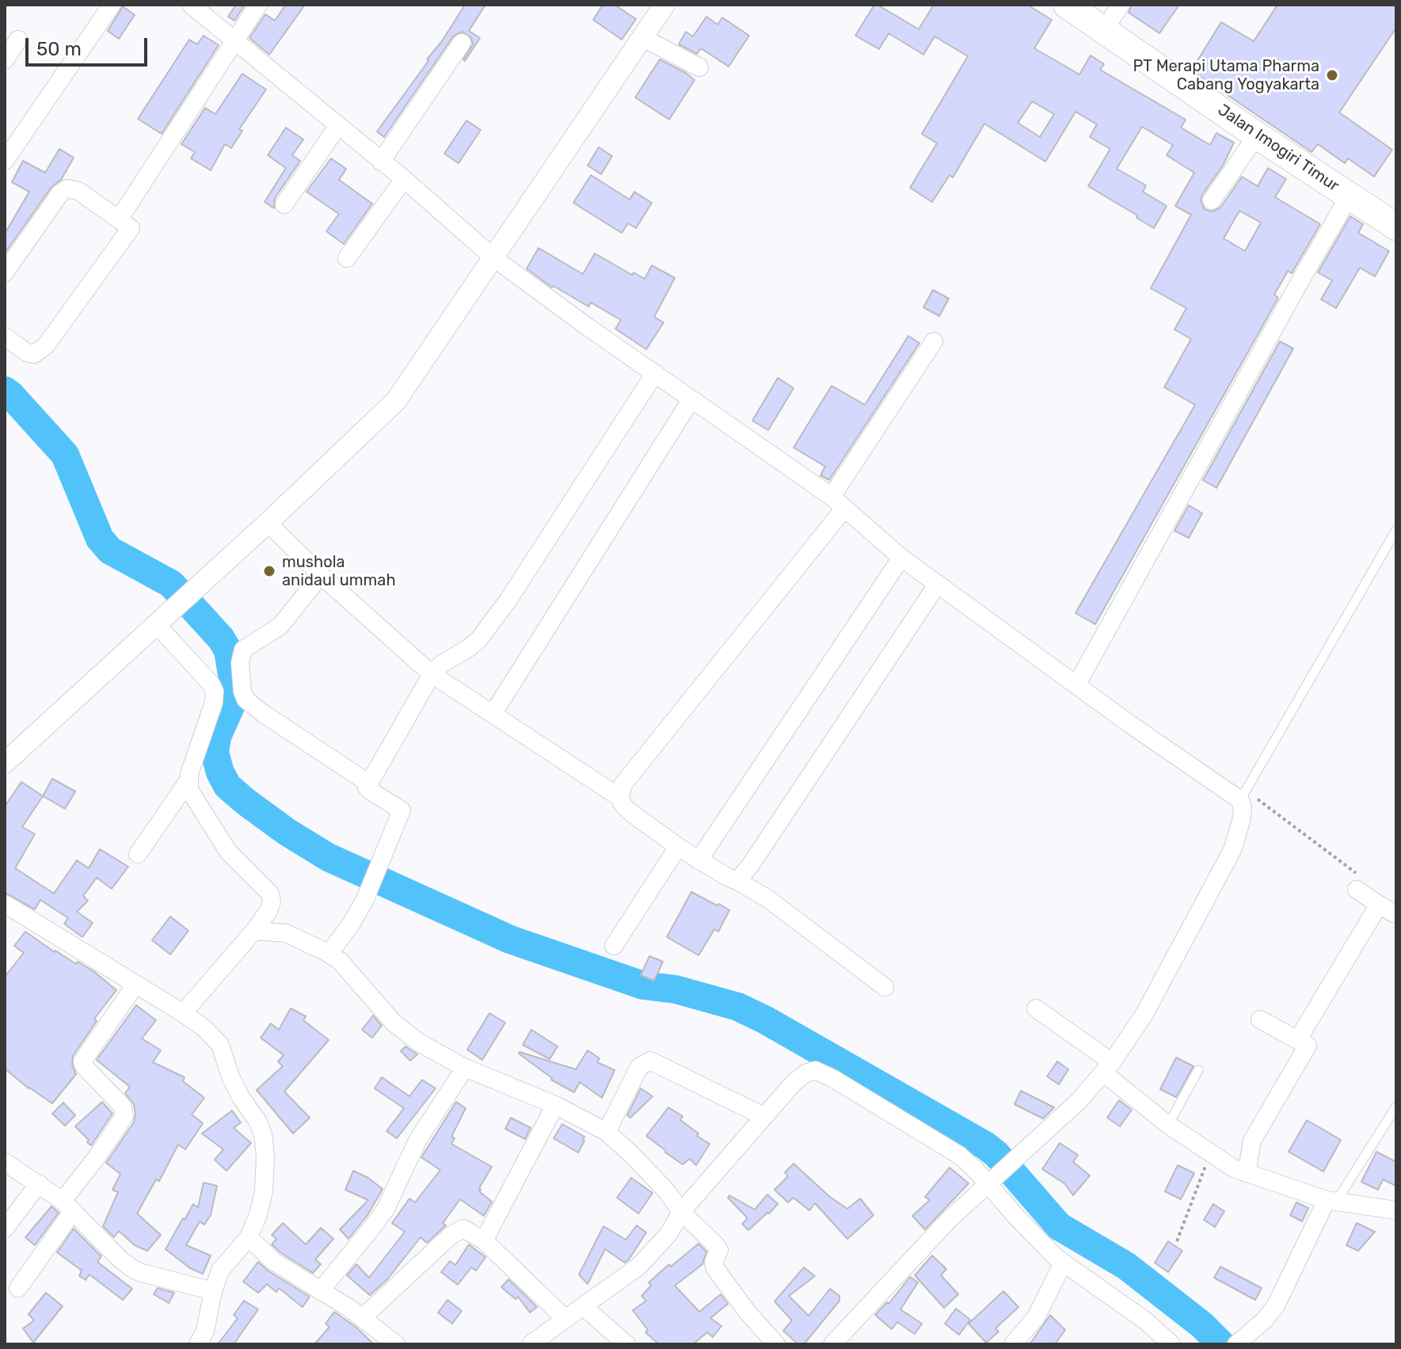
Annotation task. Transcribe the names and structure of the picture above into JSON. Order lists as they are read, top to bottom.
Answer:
{
  "streets": {
    "main road": ["Jalan Imogiri Timur"]
  },
  "places": ["PT Merapi Utama Pharma Cabang Yogyakarta", "mushola anidaul ummah"],
  "scale_bar": "50 m"
}
